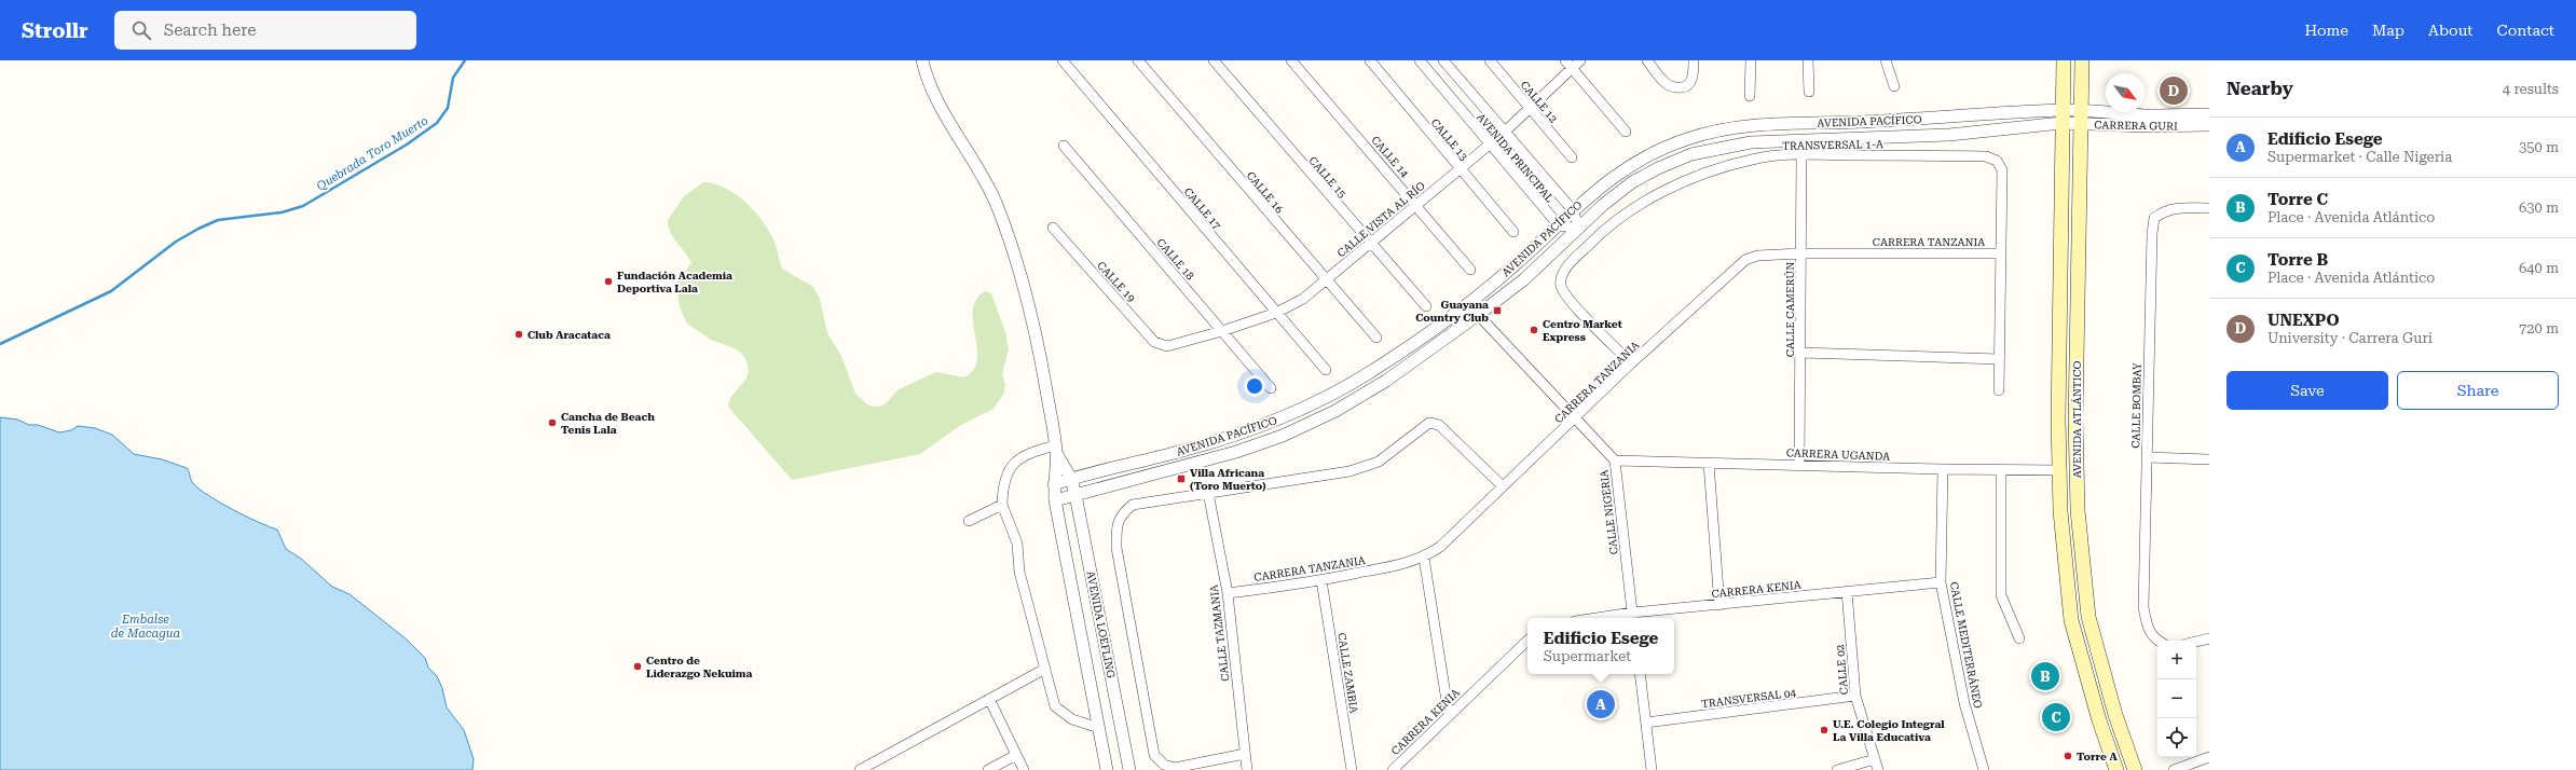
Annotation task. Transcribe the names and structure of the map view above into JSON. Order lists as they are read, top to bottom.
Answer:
{
  "streets": {
    "main road": ["AVENIDA ATLÁNTICO"],
    "street": [
      "CALLE 12",
      "AVENIDA PACÍFICO",
      "CARRERA GURI",
      "CALLE 13",
      "TRANSVERSAL 1-A",
      "CALLE 14",
      "AVENIDA PRINCIPAL",
      "CALLE 15",
      "CALLE 16",
      "CALLE 17",
      "CALLE VISTA AL RÍO",
      "CARRERA TANZANIA",
      "CALLE 18",
      "CALLE 19",
      "CALLE CAMERÚN",
      "CALLE BOMBAY",
      "CARRERA UGANDA",
      "CALLE NIGERIA",
      "CARRERA KENIA",
      "AVENIDA LOEFLING",
      "CALLE TAZMANIA",
      "CALLE MEDITERRÁNEO",
      "CALLE 02",
      "CALLE ZAMBIA",
      "TRANSVERSAL 04"
    ]
  },
  "crossings": [
    ["CALLE 12", "CALLE VISTA AL RÍO"],
    ["AVENIDA PACÍFICO", "CARRERA GURI"],
    ["AVENIDA PACÍFICO", "AVENIDA PRINCIPAL"],
    ["AVENIDA PACÍFICO", "AVENIDA ATLÁNTICO"],
    ["AVENIDA PACÍFICO", "CALLE NIGERIA"],
    ["AVENIDA PACÍFICO", "AVENIDA LOEFLING"],
    ["CARRERA GURI", "AVENIDA ATLÁNTICO"],
    ["CALLE 13", "CALLE VISTA AL RÍO"],
    ["TRANSVERSAL 1-A", "CARRERA TANZANIA"],
    ["TRANSVERSAL 1-A", "CALLE CAMERÚN"],
    ["CALLE 14", "CALLE VISTA AL RÍO"],
    ["AVENIDA PRINCIPAL", "CALLE VISTA AL RÍO"],
    ["CALLE 15", "CALLE VISTA AL RÍO"],
    ["CALLE 16", "CALLE VISTA AL RÍO"],
    ["CALLE 17", "CALLE VISTA AL RÍO"],
    ["CALLE VISTA AL RÍO", "CALLE 18"],
    ["CALLE VISTA AL RÍO", "CALLE 19"],
    ["CARRERA TANZANIA", "CALLE CAMERÚN"],
    ["CARRERA TANZANIA", "CALLE NIGERIA"],
    ["CARRERA TANZANIA", "CALLE TAZMANIA"],
    ["CARRERA TANZANIA", "CALLE ZAMBIA"],
    ["CALLE CAMERÚN", "CARRERA UGANDA"],
    ["AVENIDA ATLÁNTICO", "CARRERA UGANDA"],
    ["CARRERA UGANDA", "CALLE NIGERIA"],
    ["CARRERA UGANDA", "CALLE MEDITERRÁNEO"],
    ["CALLE NIGERIA", "CARRERA KENIA"],
    ["CARRERA KENIA", "CALLE MEDITERRÁNEO"],
    ["CARRERA KENIA", "CALLE 02"],
    ["CALLE 02", "TRANSVERSAL 04"]
  ],
  "water": ["Quebrada Toro Muerto", "Embalse de Macagua"],
  "places": {
    "other": [
      "Fundación Academia Deportiva Lala",
      "Centro Market Express",
      "Club Aracataca",
      "Cancha de Beach Tenis Lala",
      "Centro de Liderazgo Nekuima",
      "U.E. Colegio Integral La Villa Educativa",
      "Torre A"
    ],
    "transit": ["Guayana Country Club", "Villa Africana (Toro Muerto)"]
  },
  "north": "bottom right",
  "page": {
    "header": "Strollr",
    "search": "Search here",
    "nav": [
      "Home",
      "Map",
      "About",
      "Contact"
    ],
    "heading": ["Nearby", "4 results"],
    "pins": [
      "D",
      "B",
      "A",
      "C"
    ],
    "list": [
      {
        "mark": "A",
        "name": "Edificio Esege",
        "note": "Supermarket · Calle Nigeria",
        "value": "350 m"
      },
      {
        "mark": "B",
        "name": "Torre C",
        "note": "Place · Avenida Atlántico",
        "value": "630 m"
      },
      {
        "mark": "C",
        "name": "Torre B",
        "note": "Place · Avenida Atlántico",
        "value": "640 m"
      },
      {
        "mark": "D",
        "name": "UNEXPO",
        "note": "University · Carrera Guri",
        "value": "720 m"
      }
    ],
    "buttons": ["Save", "Share"],
    "popup": ["Edificio Esege", "Supermarket"],
    "map_buttons": ["+", "−"]
  }
}
